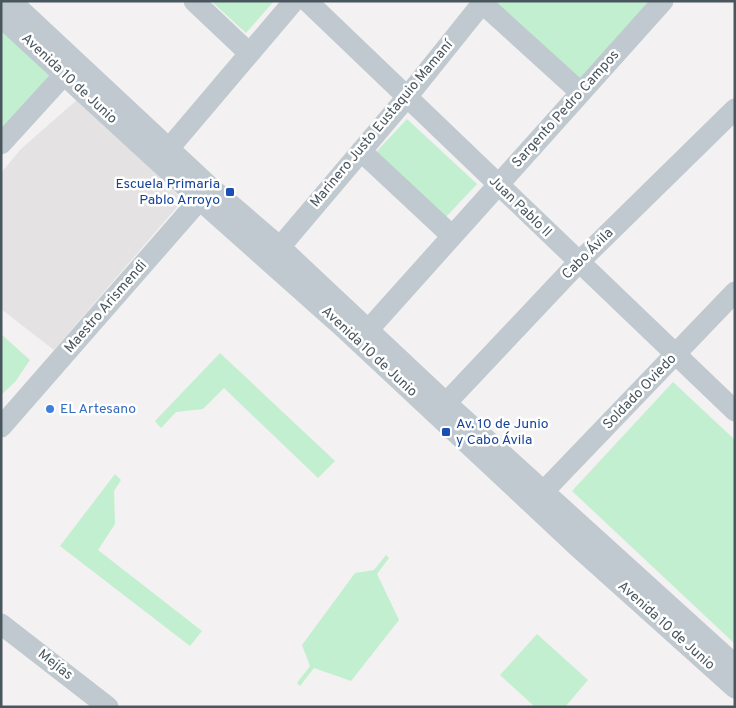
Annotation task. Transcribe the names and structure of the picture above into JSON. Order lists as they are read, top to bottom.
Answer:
{
  "streets": {
    "street": [
      "Avenida 10 de Junio",
      "Sargento Pedro Campos",
      "Marinero Justo Eustaquio Mamaní",
      "Juan Pablo II",
      "Cabo Ávila",
      "Maestro Arismendi",
      "Soldado Oviedo",
      "Mejías"
    ]
  },
  "crossings": [
    ["Avenida 10 de Junio", "Sargento Pedro Campos"],
    ["Avenida 10 de Junio", "Marinero Justo Eustaquio Mamaní"],
    ["Avenida 10 de Junio", "Cabo Ávila"],
    ["Avenida 10 de Junio", "Maestro Arismendi"],
    ["Avenida 10 de Junio", "Soldado Oviedo"],
    ["Sargento Pedro Campos", "Juan Pablo II"],
    ["Marinero Justo Eustaquio Mamaní", "Juan Pablo II"],
    ["Juan Pablo II", "Cabo Ávila"],
    ["Juan Pablo II", "Soldado Oviedo"]
  ],
  "places": {
    "transit": ["Escuela Primaria Pablo Arroyo", "Av. 10 de Junio y Cabo Ávila"],
    "other": ["EL Artesano"]
  }
}
